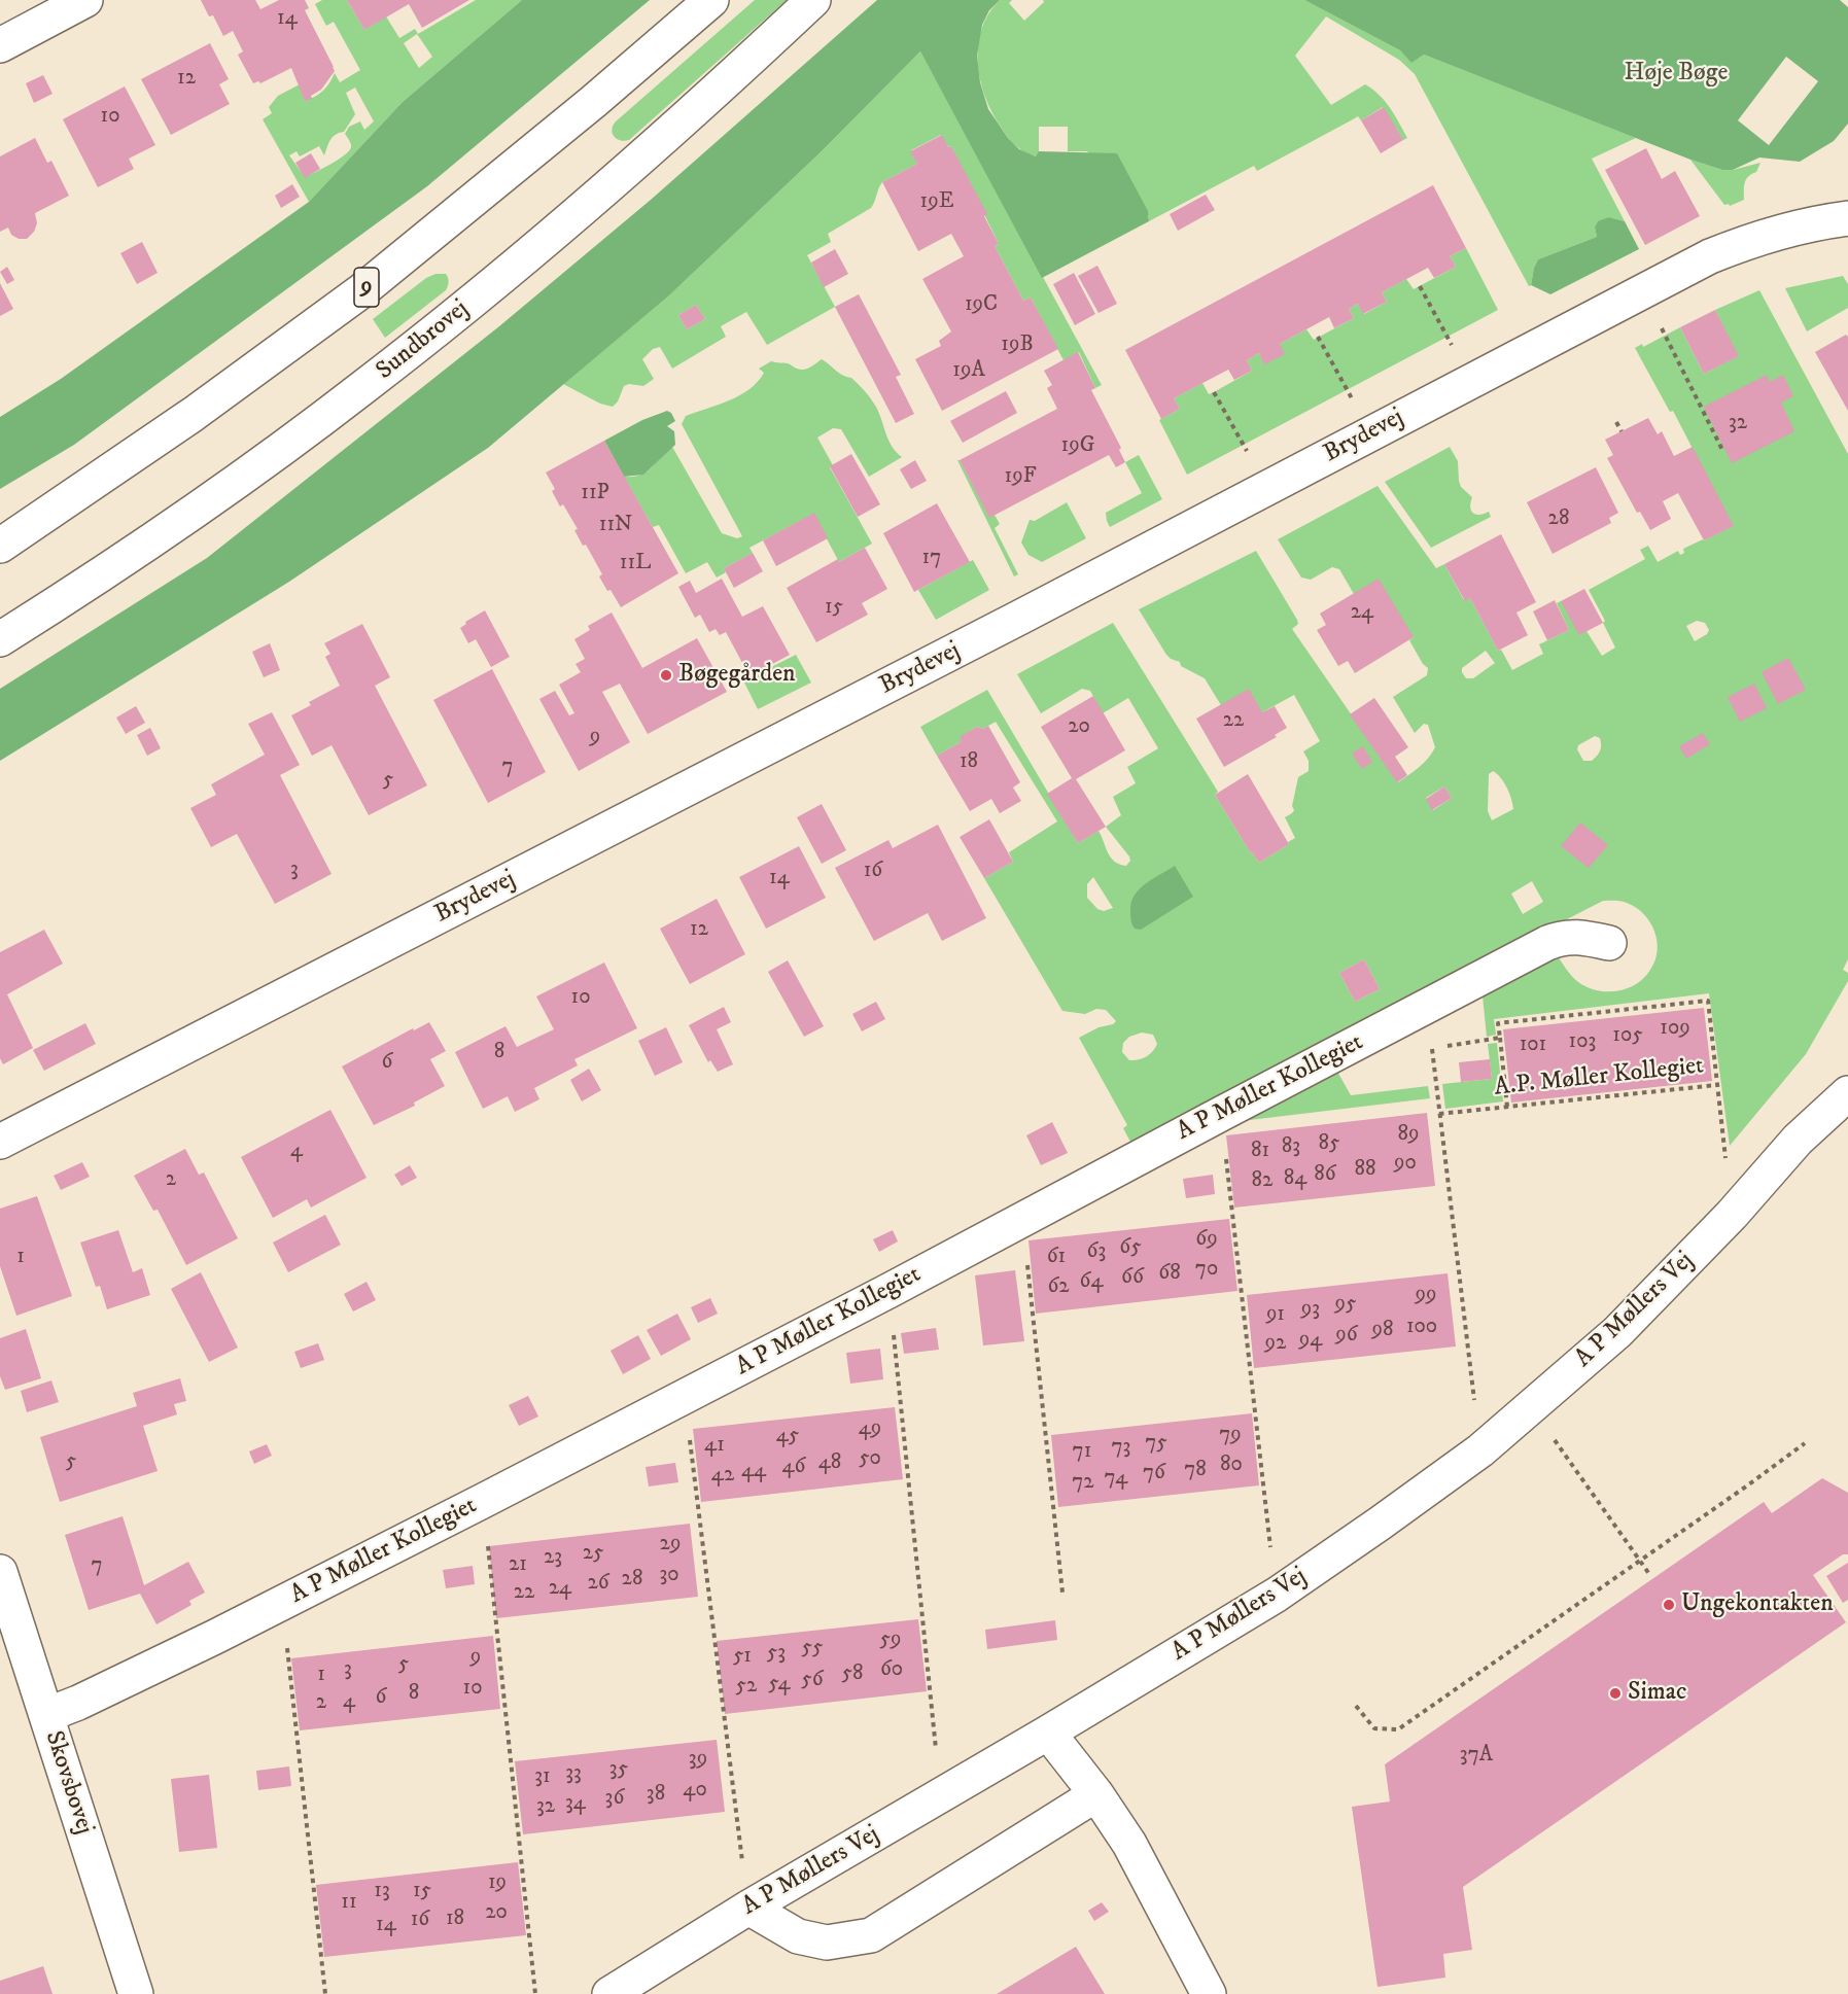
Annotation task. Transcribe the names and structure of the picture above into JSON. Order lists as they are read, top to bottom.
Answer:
{
  "streets": {
    "street": [
      "9",
      "Sundbrovej",
      "Brydevej",
      "A P Møller Kollegiet",
      "A P Møllers Vej",
      "Skovsbovej"
    ],
    "path": ["A.P. Møller Kollegiet"]
  },
  "crossings": [
    ["A P Møller Kollegiet", "Skovsbovej"]
  ],
  "parks": ["Høje Bøge"],
  "places": ["Bøgegården", "Ungekontakten", "Simac"],
  "house_numbers": [
    "14",
    "12",
    "10",
    "19E",
    "19C",
    "19B",
    "19A",
    "32",
    "19G",
    "19F",
    "11P",
    "28",
    "11N",
    "17",
    "11L",
    "15",
    "24",
    "22",
    "20",
    "9",
    "18",
    "7",
    "5",
    "3",
    "16",
    "14",
    "12",
    "10",
    "109",
    "105",
    "103",
    "101",
    "8",
    "6",
    "89",
    "85",
    "83",
    "4",
    "81",
    "90",
    "88",
    "86",
    "84",
    "2",
    "82",
    "69",
    "65",
    "63",
    "1",
    "61",
    "70",
    "68",
    "66",
    "64",
    "62",
    "99",
    "95",
    "93",
    "91",
    "100",
    "98",
    "96",
    "94",
    "92",
    "49",
    "79",
    "45",
    "75",
    "41",
    "73",
    "71",
    "50",
    "5",
    "48",
    "80",
    "46",
    "78",
    "44",
    "76",
    "42",
    "74",
    "72",
    "29",
    "25",
    "23",
    "21",
    "7",
    "30",
    "28",
    "26",
    "24",
    "22",
    "59",
    "55",
    "53",
    "51",
    "9",
    "5",
    "3",
    "60",
    "58",
    "1",
    "56",
    "54",
    "52",
    "10",
    "8",
    "6",
    "4",
    "2",
    "37A",
    "39",
    "35",
    "33",
    "31",
    "40",
    "38",
    "36",
    "34",
    "32",
    "19",
    "13",
    "15",
    "11",
    "20",
    "18",
    "16",
    "14"
  ]
}
